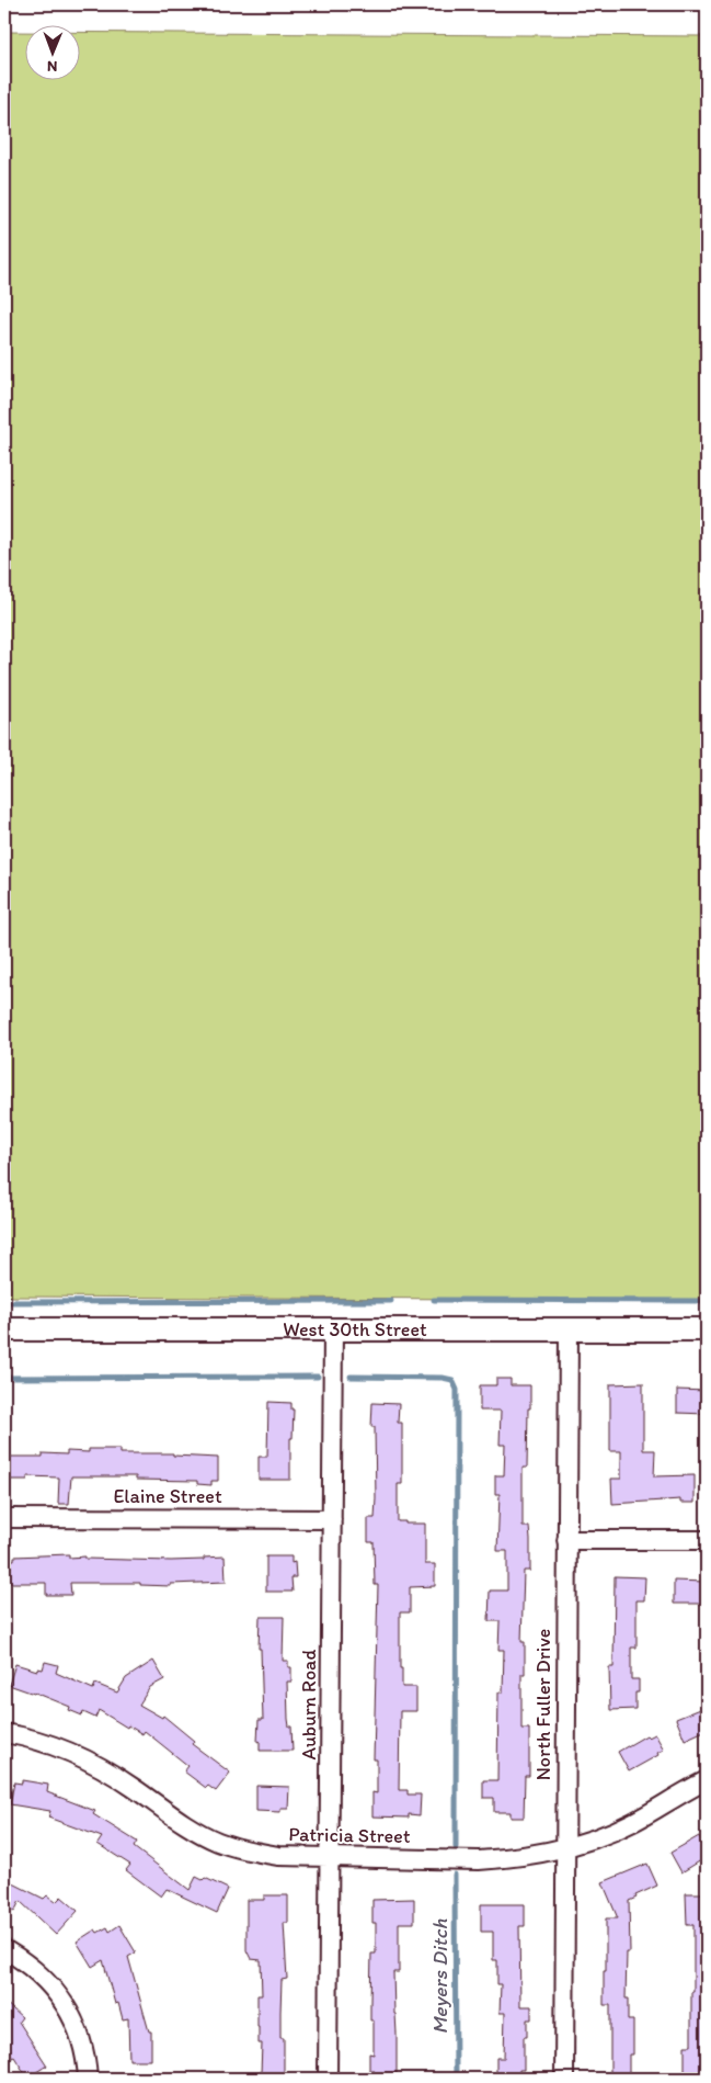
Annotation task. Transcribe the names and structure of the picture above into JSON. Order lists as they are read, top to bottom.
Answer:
{
  "streets": {
    "street": [
      "West 30th Street",
      "Elaine Street",
      "Auburn Road",
      "North Fuller Drive",
      "Patricia Street"
    ]
  },
  "crossings": [
    ["West 30th Street", "Auburn Road"],
    ["West 30th Street", "North Fuller Drive"],
    ["Elaine Street", "Auburn Road"],
    ["Auburn Road", "Patricia Street"],
    ["North Fuller Drive", "Patricia Street"]
  ],
  "water": ["Meyers Ditch"],
  "north": "bottom"
}
